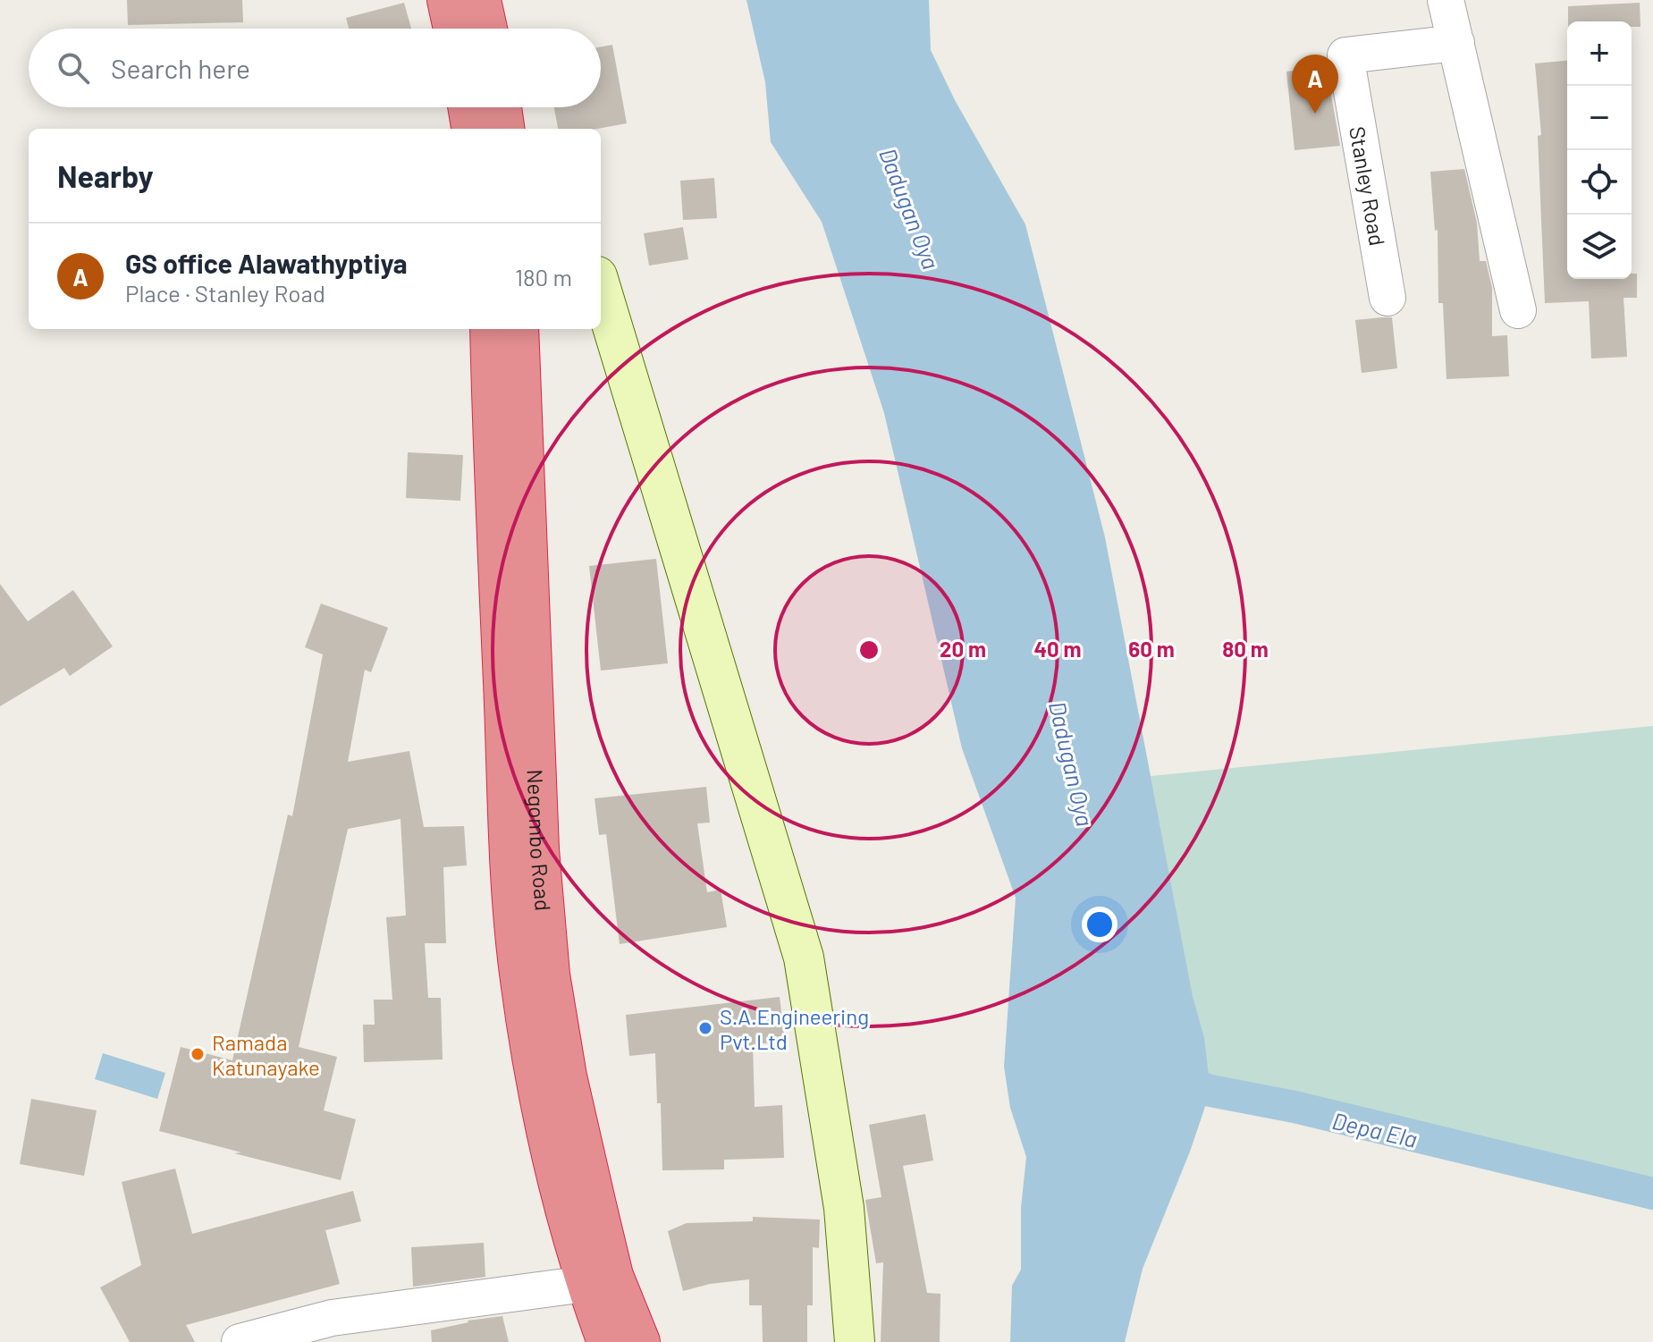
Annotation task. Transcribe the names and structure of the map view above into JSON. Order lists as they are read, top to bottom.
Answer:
{
  "streets": {
    "highway": ["Negombo Road"],
    "street": ["Stanley Road"]
  },
  "water": ["Dadugan Oya", "Depa Ela"],
  "places": ["S.A.Engineering Pvt.Ltd", "Ramada Katunayake"],
  "page": {
    "map_buttons": ["+", "−"],
    "search": "Search here",
    "pins": "A",
    "heading": "Nearby",
    "list": [
      {
        "mark": "A",
        "name": "GS office Alawathyptiya",
        "note": "Place · Stanley Road",
        "value": "180 m"
      }
    ]
  },
  "rings": [
    "20 m",
    "40 m",
    "60 m",
    "80 m"
  ]
}
